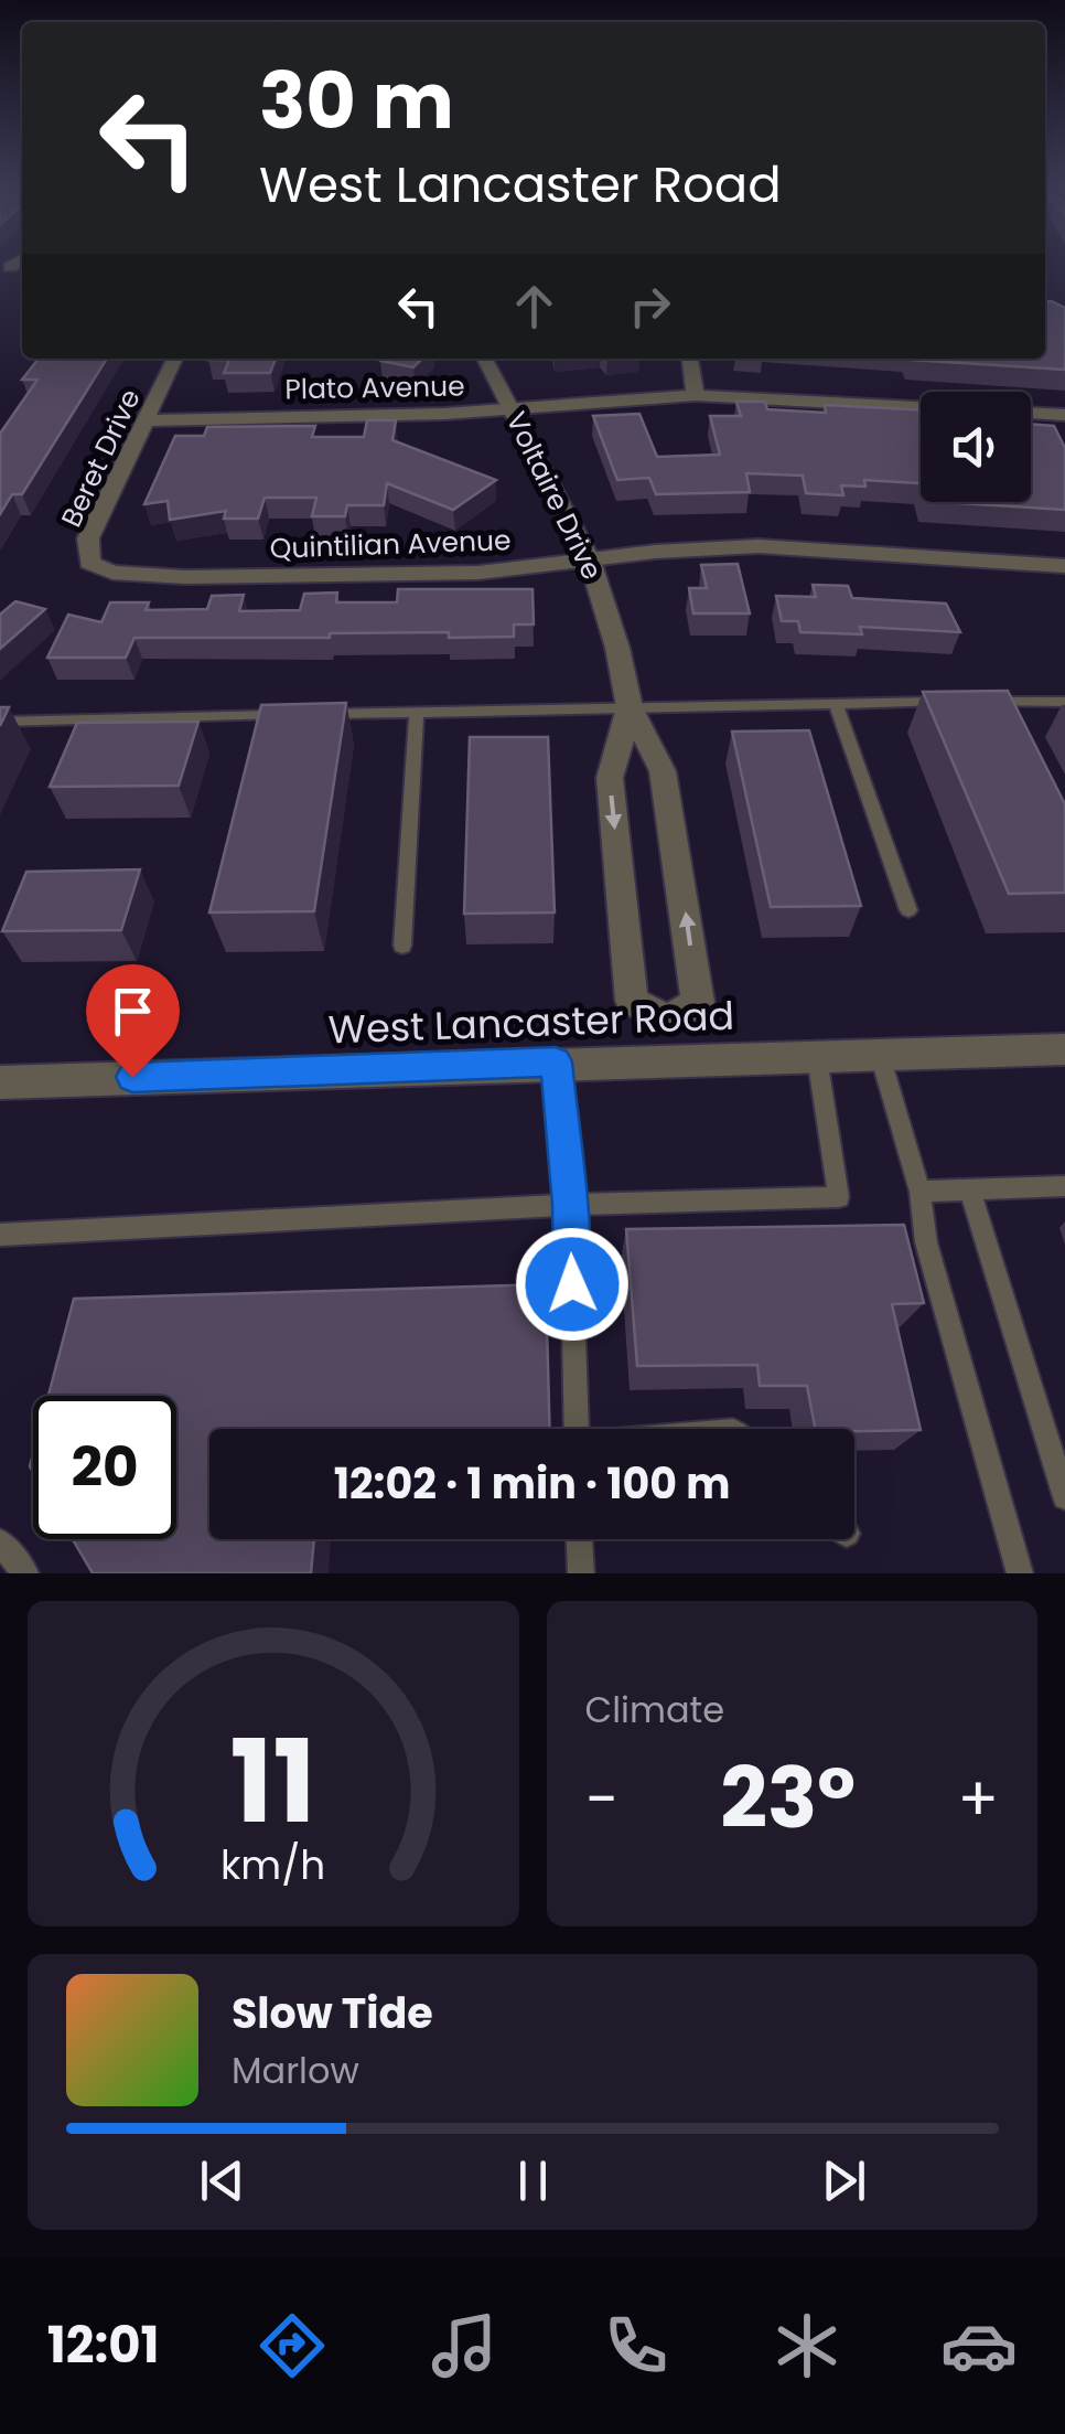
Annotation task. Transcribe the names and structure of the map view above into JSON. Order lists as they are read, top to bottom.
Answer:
{
  "streets": {
    "street": [
      "Plato Avenue",
      "Beret Drive",
      "Voltaire Drive",
      "Quintilian Avenue",
      "West Lancaster Road"
    ]
  },
  "crossings": [
    ["Plato Avenue", "Beret Drive"],
    ["Plato Avenue", "Voltaire Drive"],
    ["Beret Drive", "Quintilian Avenue"],
    ["Voltaire Drive", "Quintilian Avenue"]
  ],
  "page": {
    "turn": ["30 m", "West Lancaster Road"],
    "limit": "20",
    "trip": "12:02 · 1 min · 100 m",
    "tile": "Climate",
    "heat": ["−", "23°", "+"],
    "song": ["Slow Tide", "Marlow"],
    "tabs": "12:01",
    "gauge": ["11", "km/h"]
  }
}
